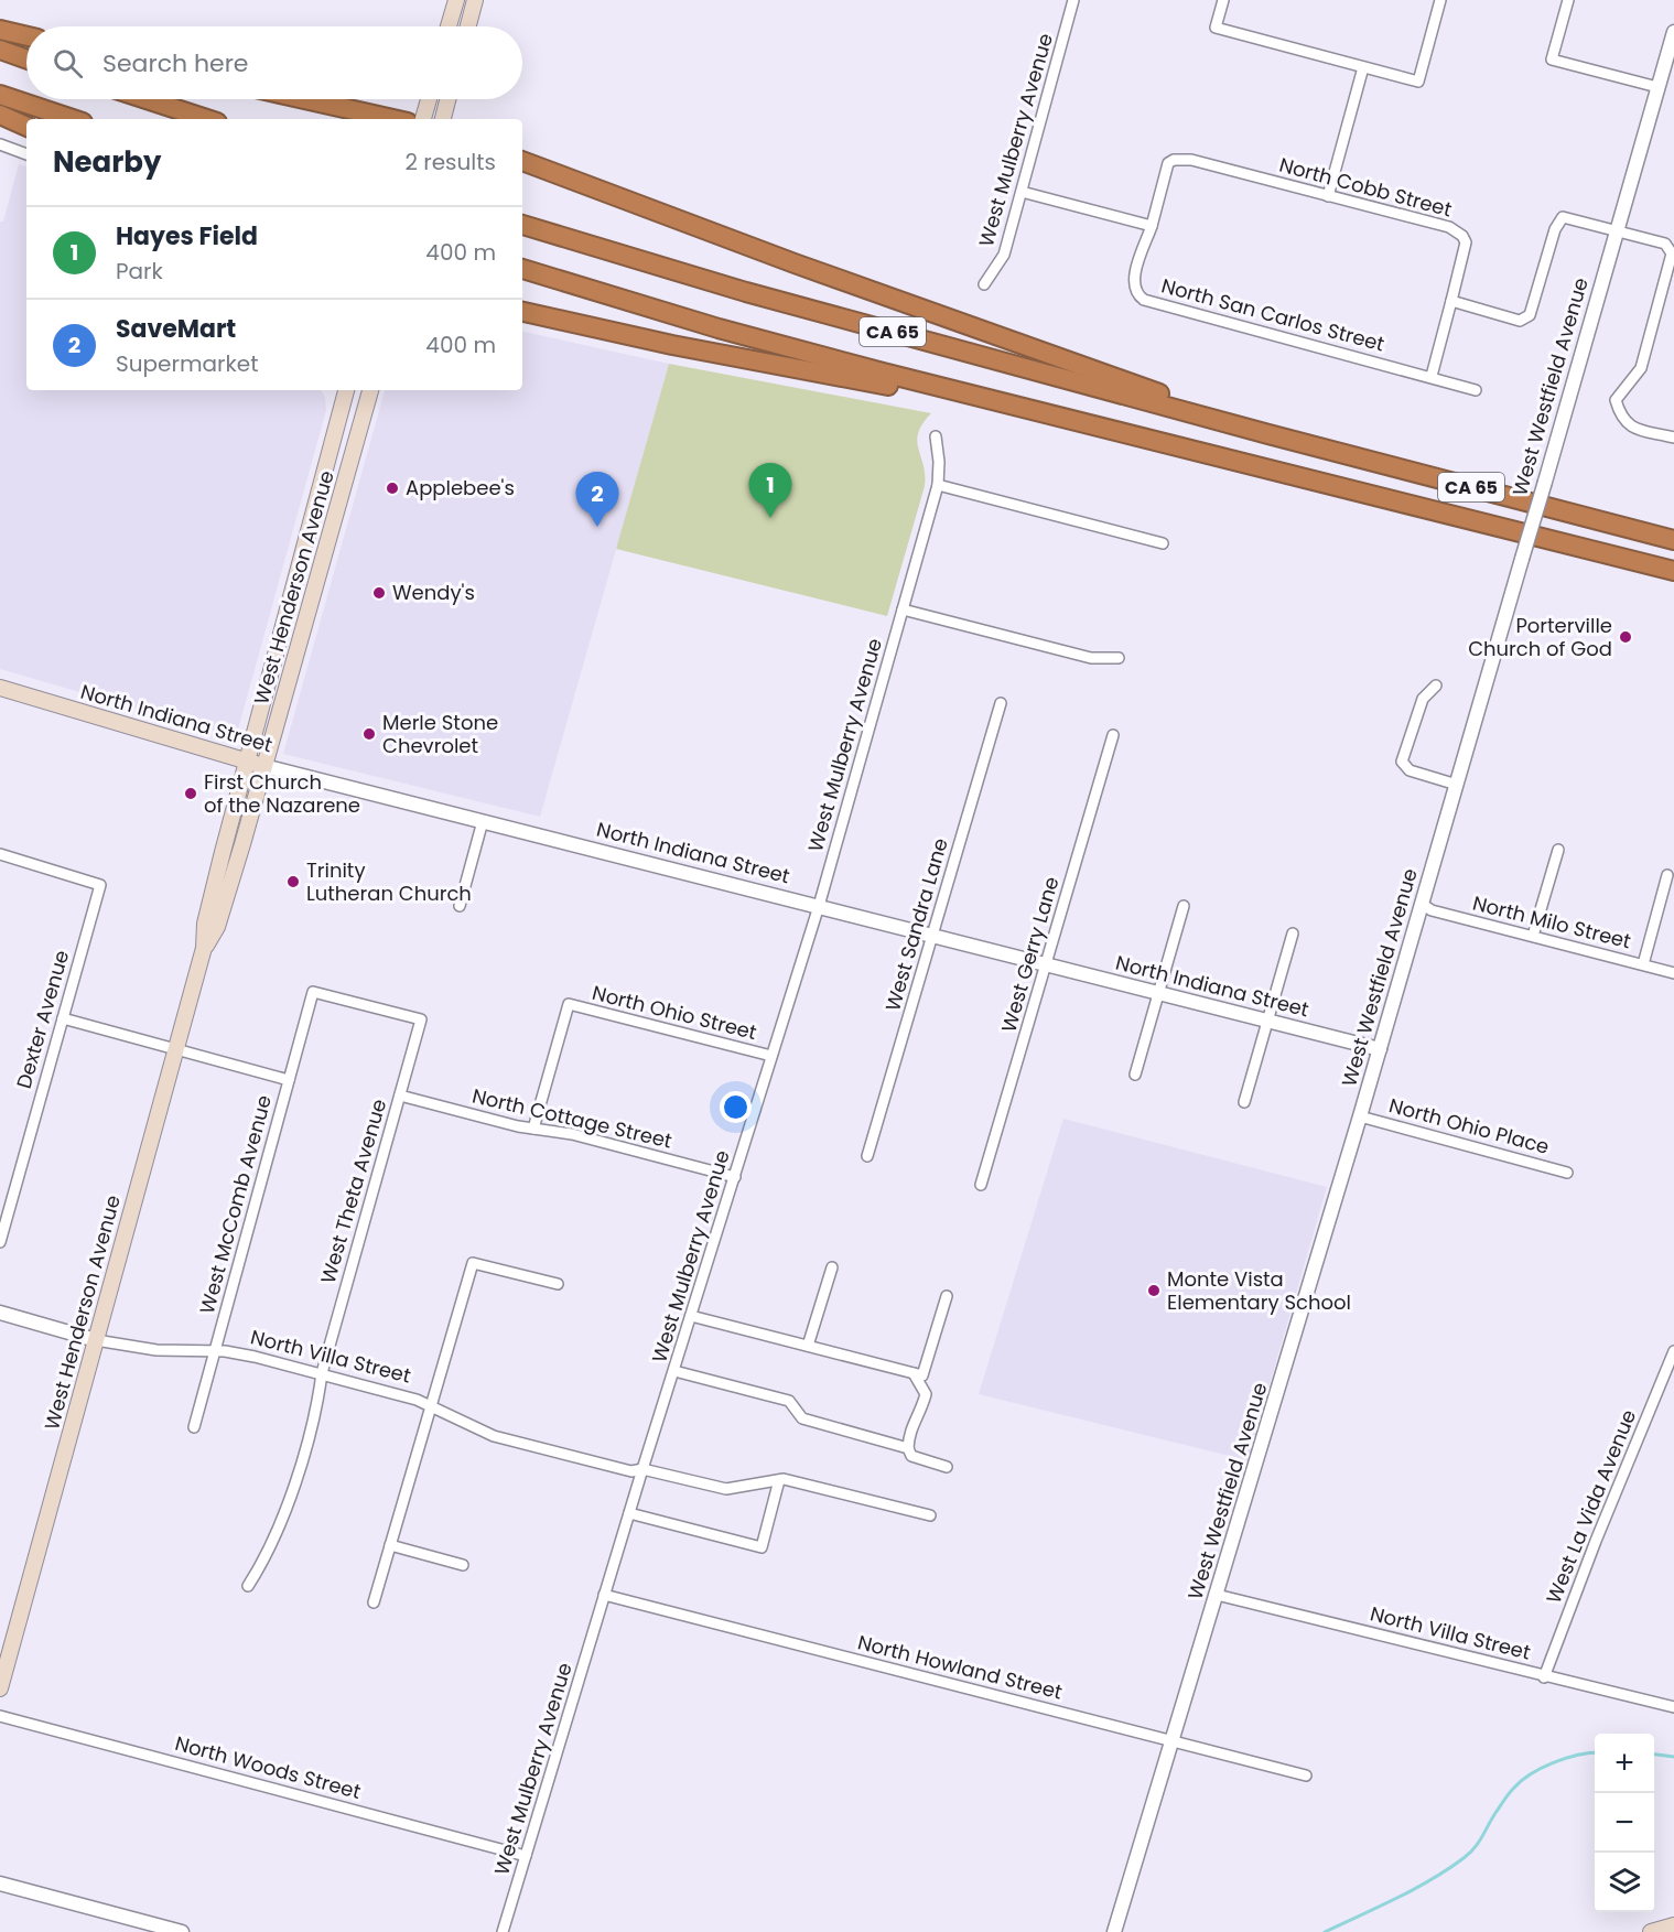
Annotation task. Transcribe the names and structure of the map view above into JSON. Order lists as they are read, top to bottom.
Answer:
{
  "streets": {
    "highway": ["CA 65"],
    "main road": ["West Henderson Avenue", "North Indiana Street"],
    "street": [
      "West Mulberry Avenue",
      "North Cobb Street",
      "North San Carlos Street",
      "West Westfield Avenue",
      "North Milo Street",
      "West Sandra Lane",
      "West Gerry Lane",
      "North Ohio Street",
      "Dexter Avenue",
      "North Cottage Street",
      "North Ohio Place",
      "West Theta Avenue",
      "West McComb Avenue",
      "North Villa Street",
      "West La Vida Avenue",
      "North Howland Street",
      "North Woods Street"
    ]
  },
  "crossings": [
    ["West Mulberry Avenue", "North Indiana Street"],
    ["West Mulberry Avenue", "North Ohio Street"],
    ["West Mulberry Avenue", "North Cottage Street"],
    ["West Mulberry Avenue", "North Villa Street"],
    ["West Mulberry Avenue", "North Howland Street"],
    ["West Mulberry Avenue", "North Woods Street"],
    ["North Cobb Street", "North San Carlos Street"],
    ["West Westfield Avenue", "North Indiana Street"],
    ["West Westfield Avenue", "North Milo Street"],
    ["West Westfield Avenue", "North Ohio Place"],
    ["West Westfield Avenue", "North Villa Street"],
    ["West Westfield Avenue", "North Howland Street"],
    ["West Henderson Avenue", "North Indiana Street"],
    ["West Henderson Avenue", "North Villa Street"],
    ["North Indiana Street", "West Sandra Lane"],
    ["North Indiana Street", "West Gerry Lane"],
    ["North Ohio Street", "North Cottage Street"],
    ["North Cottage Street", "West Theta Avenue"],
    ["West Theta Avenue", "West McComb Avenue"],
    ["West Theta Avenue", "North Villa Street"],
    ["West McComb Avenue", "North Villa Street"],
    ["North Villa Street", "West La Vida Avenue"]
  ],
  "places": [
    "Applebee's",
    "Wendy's",
    "Porterville Church of God",
    "Merle Stone Chevrolet",
    "First Church of the Nazarene",
    "Trinity Lutheran Church",
    "Monte Vista Elementary School"
  ],
  "page": {
    "search": "Search here",
    "heading": ["Nearby", "2 results"],
    "list": [
      {
        "mark": "1",
        "name": "Hayes Field",
        "note": "Park",
        "value": "400 m"
      },
      {
        "mark": "2",
        "name": "SaveMart",
        "note": "Supermarket",
        "value": "400 m"
      }
    ],
    "pins": ["1", "2"],
    "map_buttons": ["+", "−"]
  }
}
